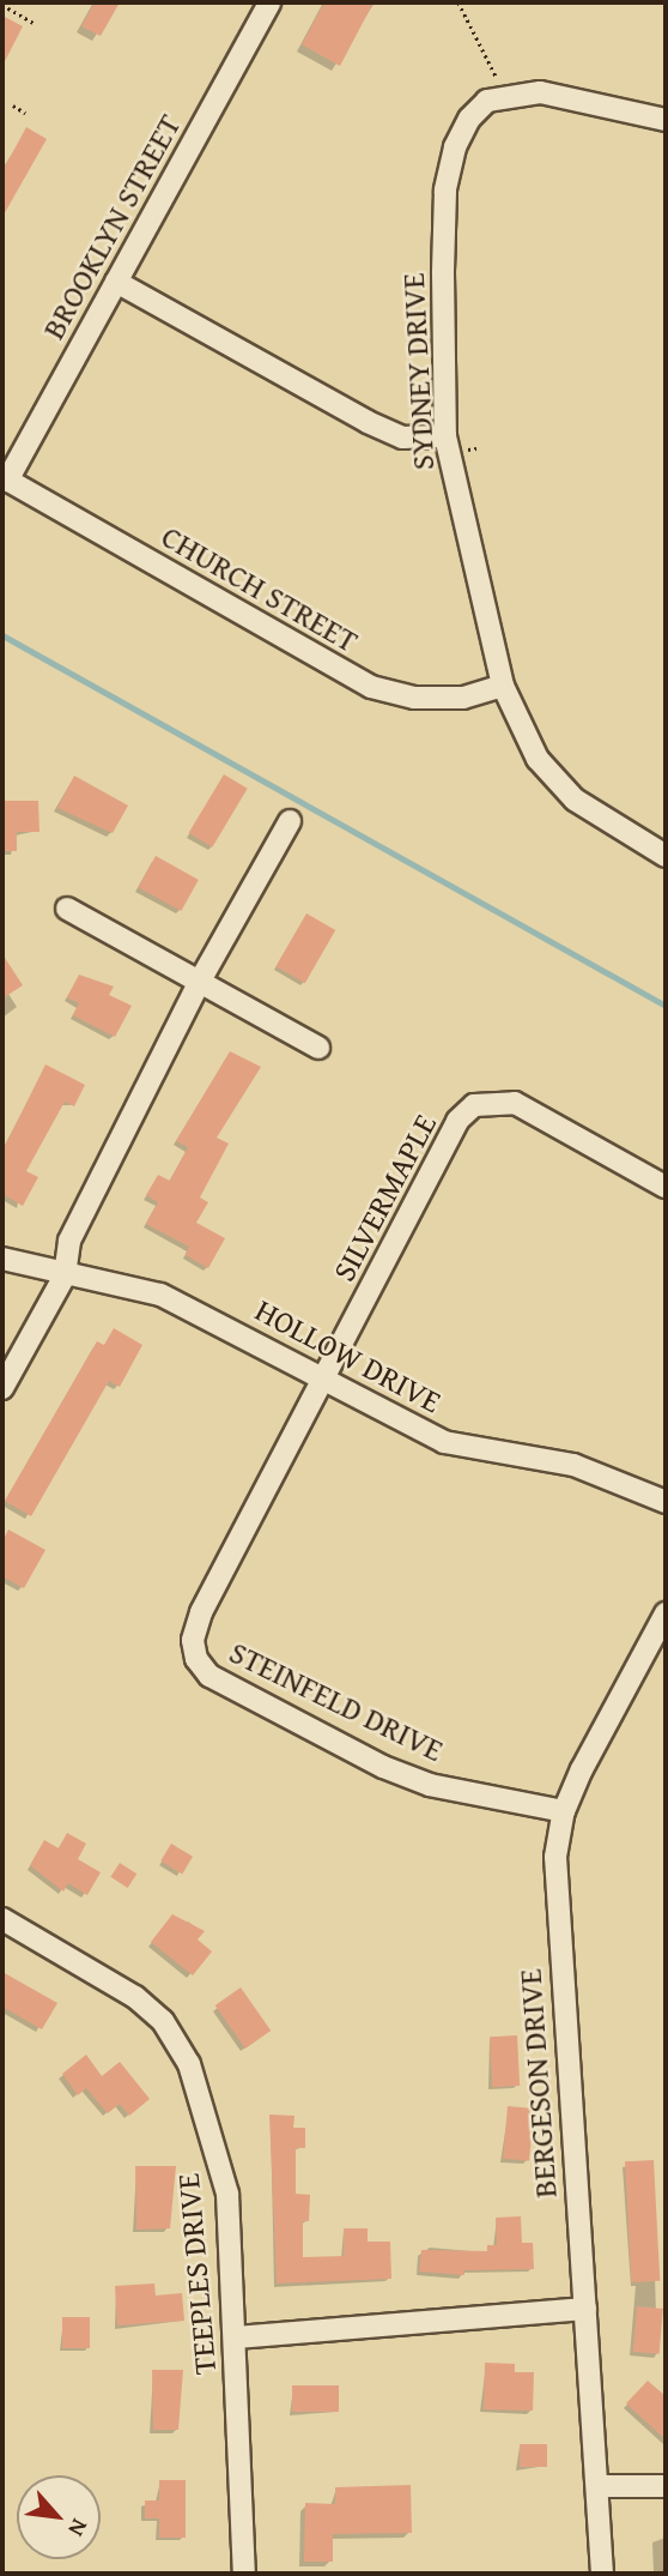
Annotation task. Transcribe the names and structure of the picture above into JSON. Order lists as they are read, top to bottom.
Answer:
{
  "streets": {
    "street": [
      "BROOKLYN STREET",
      "SYDNEY DRIVE",
      "CHURCH STREET",
      "SILVERMAPLE",
      "HOLLOW DRIVE",
      "STEINFELD DRIVE",
      "BERGESON DRIVE",
      "TEEPLES DRIVE"
    ]
  },
  "crossings": [
    ["BROOKLYN STREET", "CHURCH STREET"],
    ["SYDNEY DRIVE", "CHURCH STREET"],
    ["SILVERMAPLE", "HOLLOW DRIVE"],
    ["SILVERMAPLE", "STEINFELD DRIVE"],
    ["HOLLOW DRIVE", "STEINFELD DRIVE"],
    ["STEINFELD DRIVE", "BERGESON DRIVE"]
  ],
  "north": "bottom right"
}
